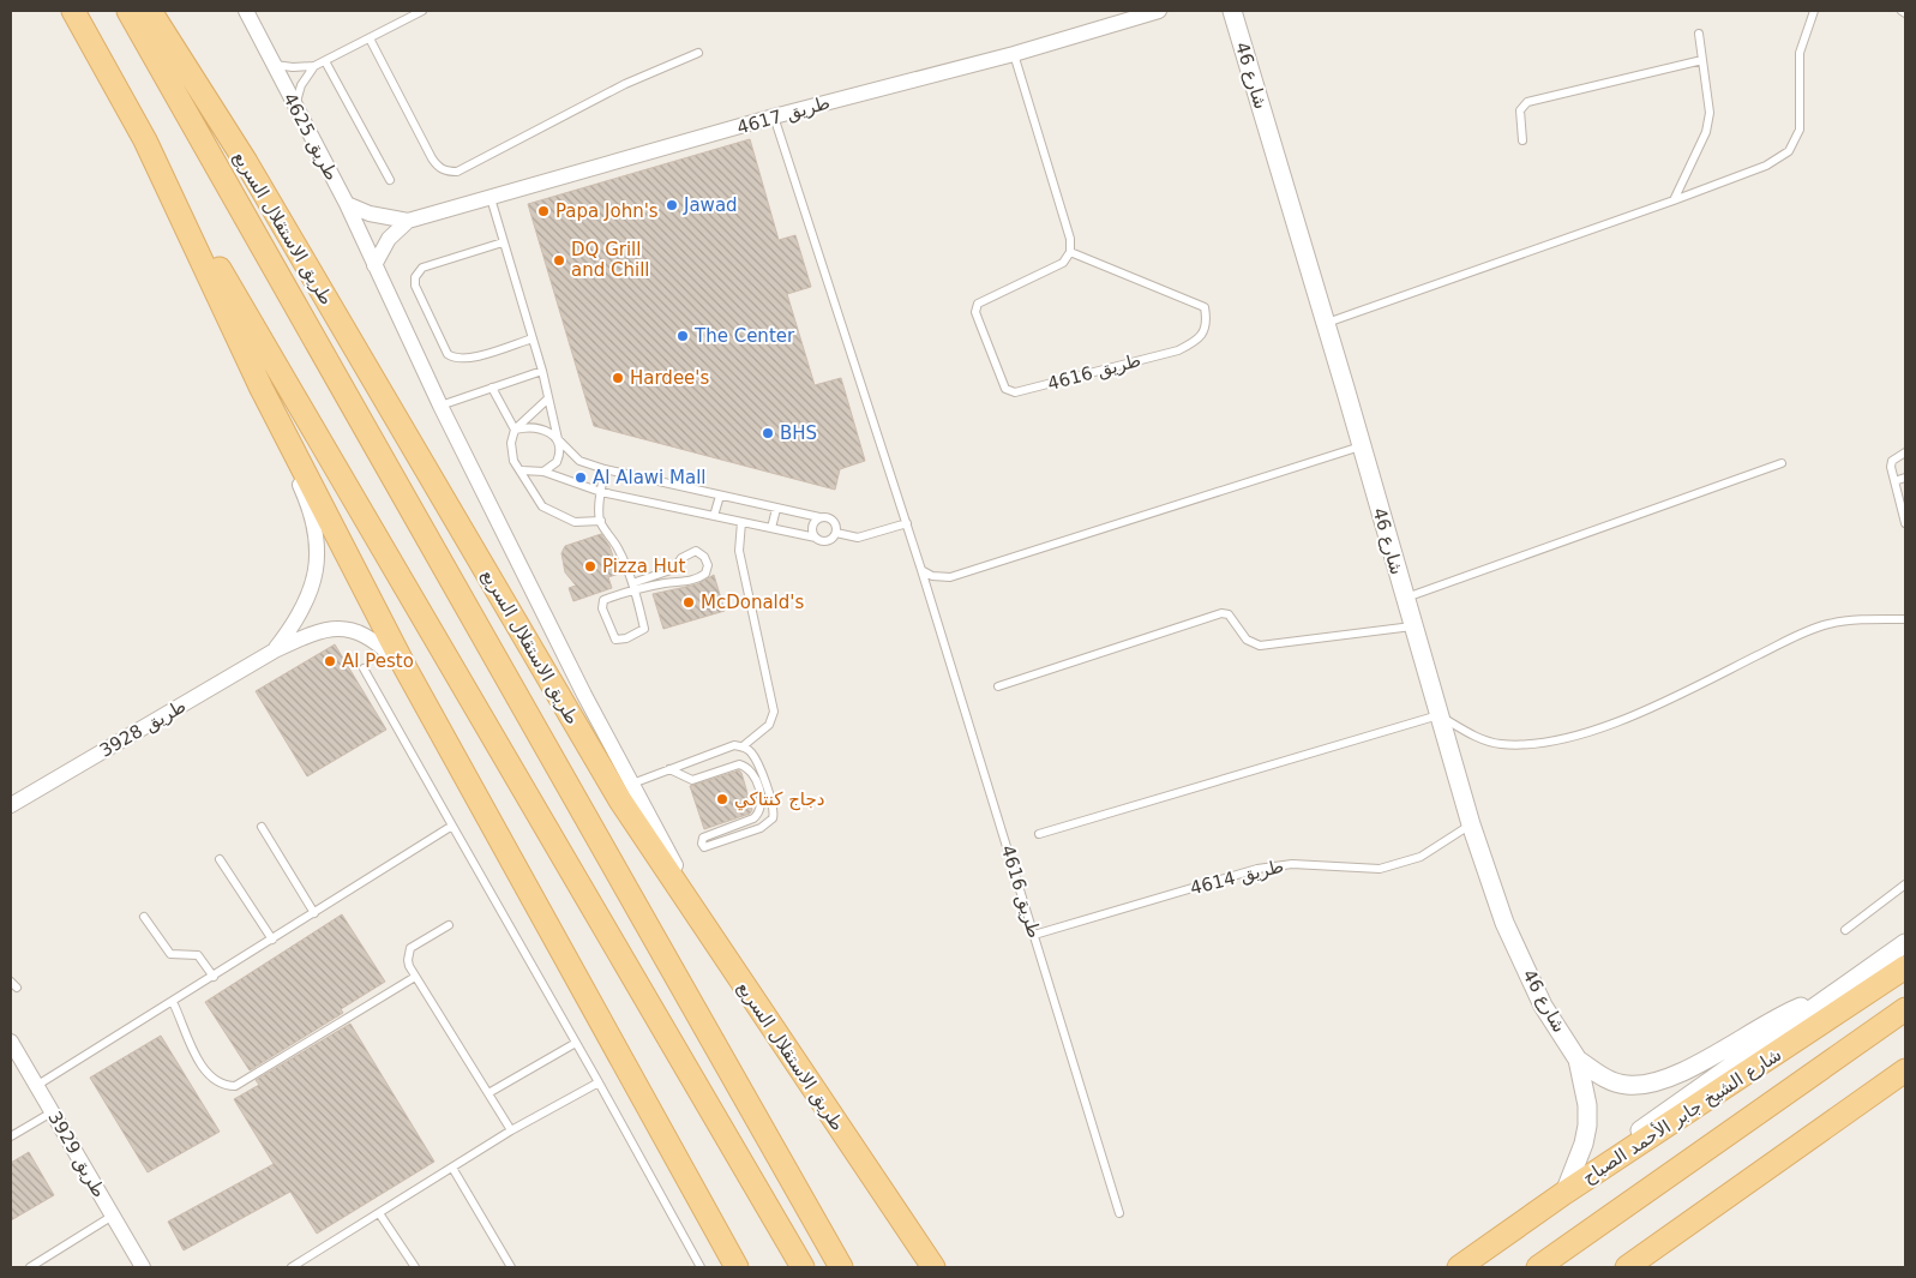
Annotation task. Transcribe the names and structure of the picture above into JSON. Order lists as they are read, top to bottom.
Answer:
{
  "streets": {
    "main road": ["طريق الاستقلال السريع", "شارع الشيخ جابر الأحمد الصباح"],
    "street": [
      "شارع 46",
      "طريق 4617",
      "طريق 4625",
      "طريق 3928",
      "طريق 3929"
    ],
    "lane": ["طريق 4616", "طريق 4614"]
  },
  "crossings": [
    ["شارع 46", "طريق 4614"],
    ["شارع 46", "شارع الشيخ جابر الأحمد الصباح"],
    ["طريق 4617", "طريق 4625"],
    ["طريق 4617", "طريق 4616"],
    ["طريق 4625", "طريق الاستقلال السريع"],
    ["طريق 4616", "طريق 4614"]
  ],
  "places": [
    "Jawad",
    "Papa John's",
    "DQ Grill and Chill",
    "The Center",
    "Hardee's",
    "BHS",
    "Al Alawi Mall",
    "Pizza Hut",
    "McDonald's",
    "Al Pesto",
    "دجاج كنتاكي"
  ]
}
